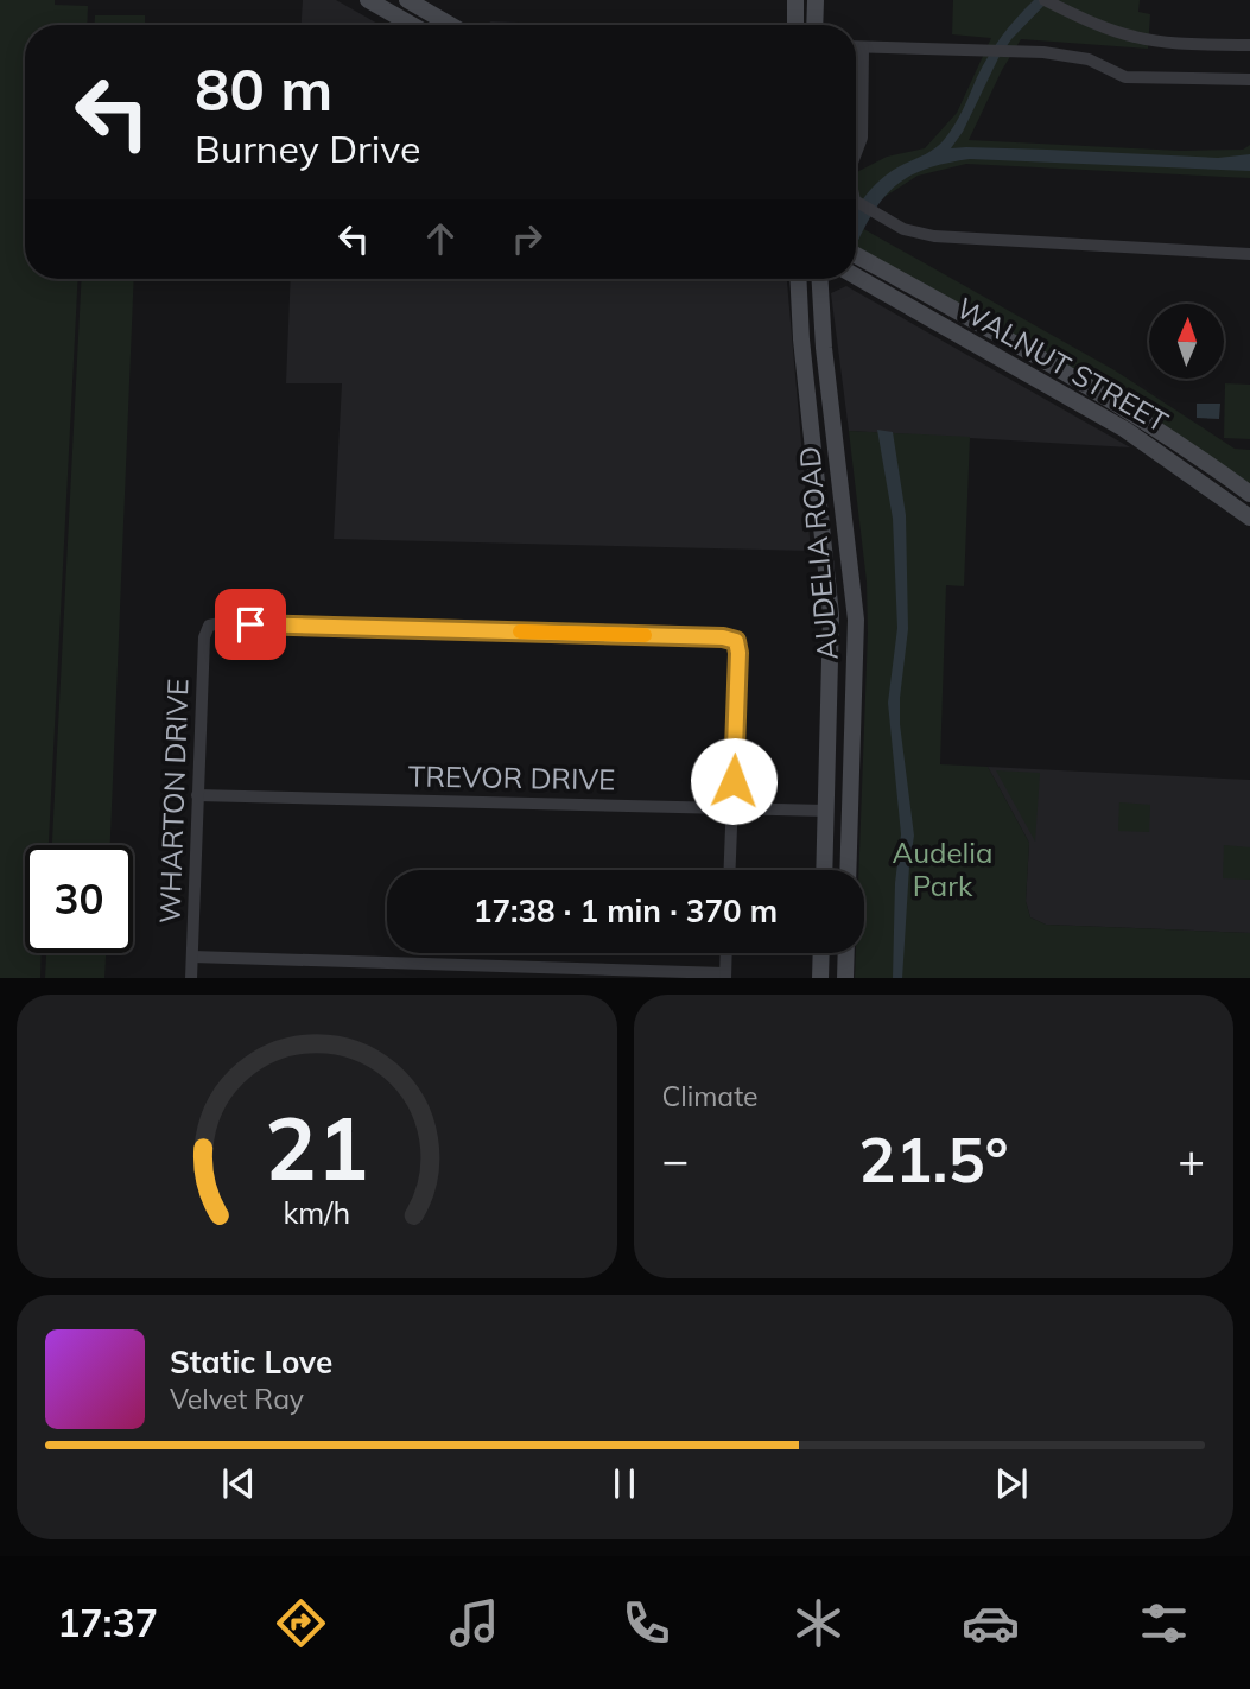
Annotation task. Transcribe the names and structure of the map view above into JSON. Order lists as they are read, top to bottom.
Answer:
{
  "streets": {
    "main road": ["WALNUT STREET", "AUDELIA ROAD"],
    "street": ["TREVOR DRIVE", "WHARTON DRIVE"]
  },
  "crossings": [
    ["AUDELIA ROAD", "TREVOR DRIVE"],
    ["TREVOR DRIVE", "WHARTON DRIVE"]
  ],
  "parks": ["Audelia Park"],
  "north": "top",
  "page": {
    "turn": ["80 m", "Burney Drive"],
    "limit": "30",
    "trip": "17:38 · 1 min · 370 m",
    "tile": "Climate",
    "heat": ["−", "21.5°", "+"],
    "song": ["Static Love", "Velvet Ray"],
    "tabs": "17:37",
    "gauge": ["21", "km/h"]
  }
}
